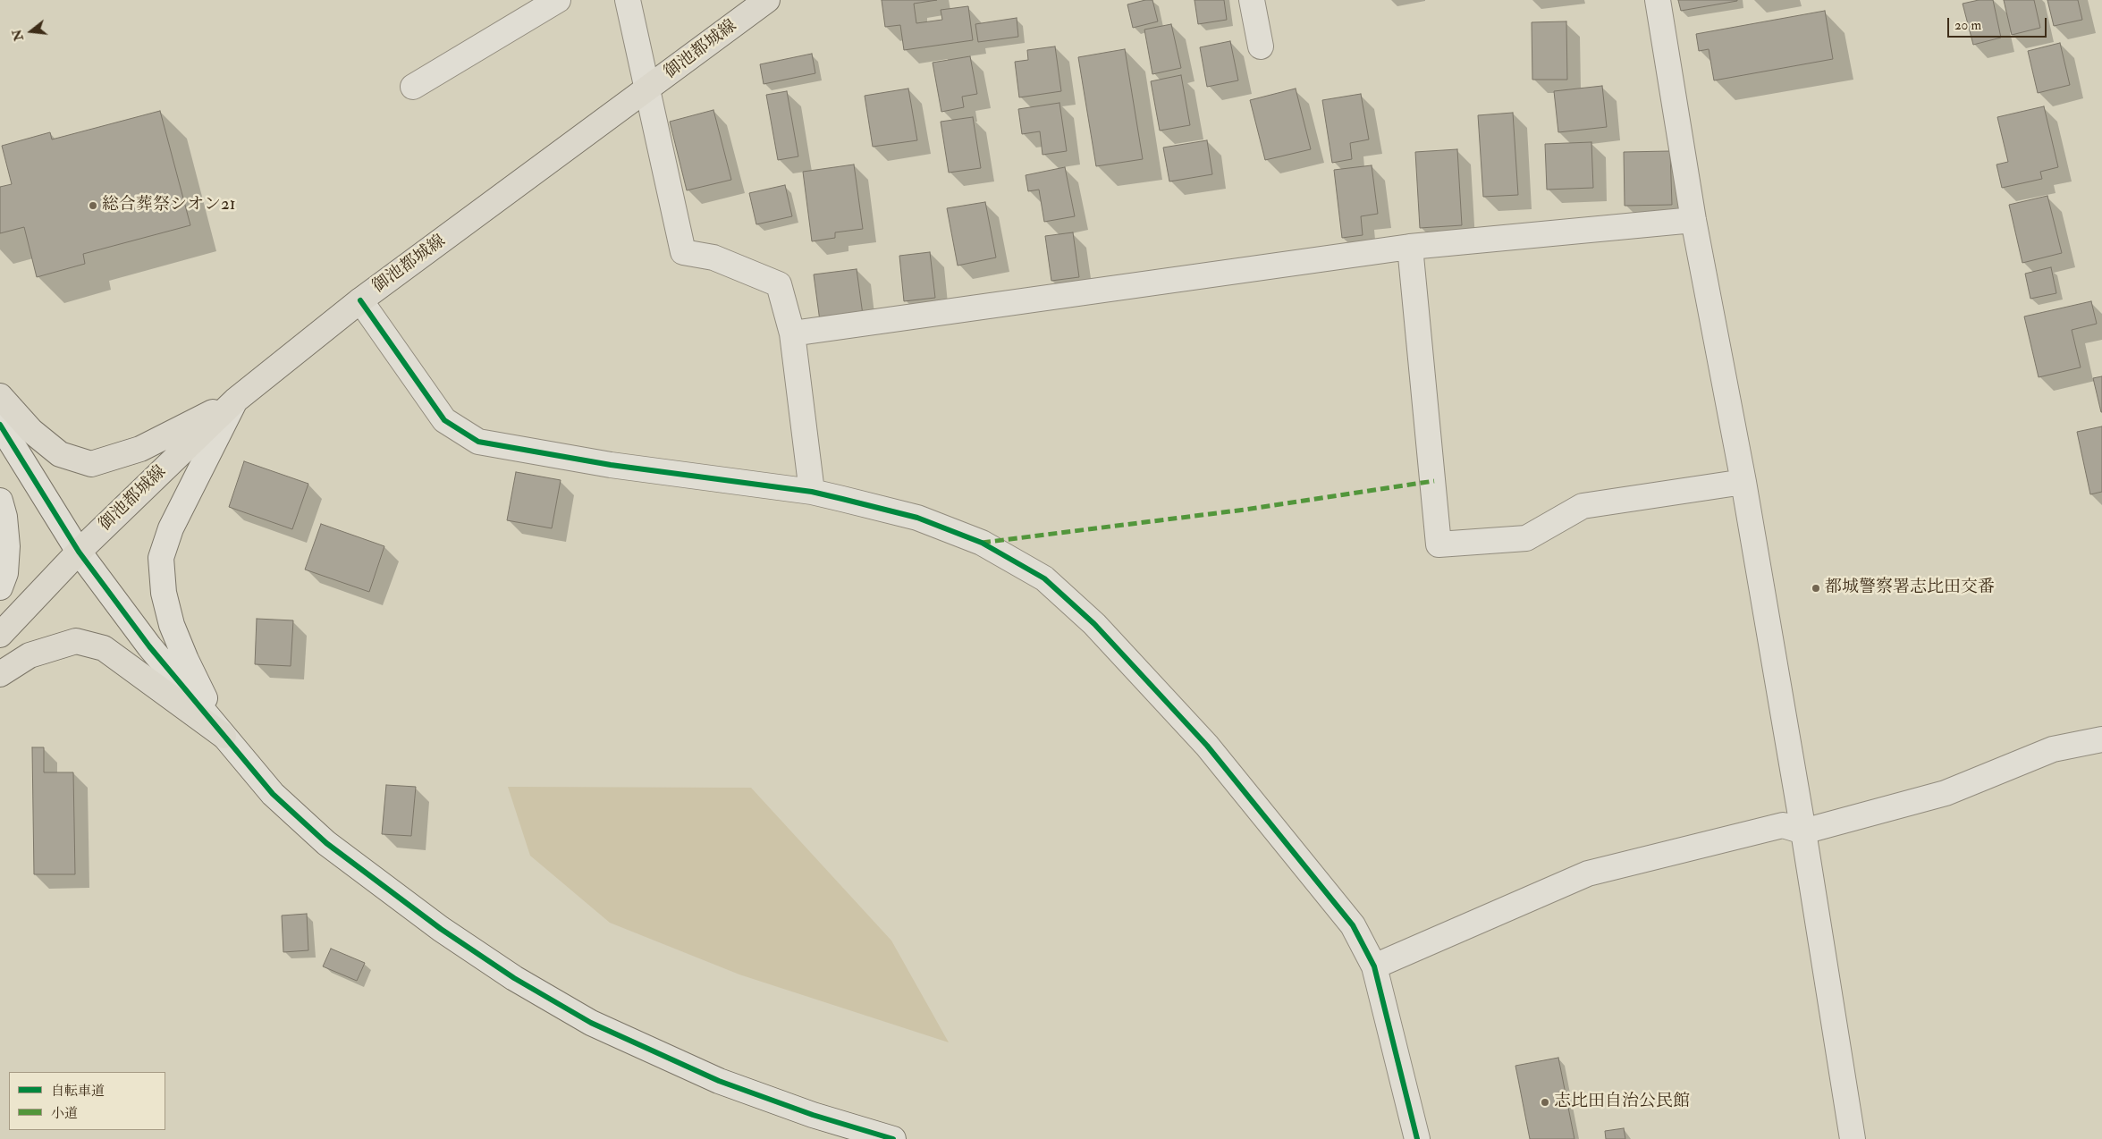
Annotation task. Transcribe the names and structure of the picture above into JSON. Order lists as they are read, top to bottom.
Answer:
{
  "streets": {
    "main road": ["御池都城線"]
  },
  "places": ["総合葬祭シオン21", "都城警察署志比田交番", "志比田自治公民館"],
  "legend": ["自転車道", "小道"],
  "scale_bar": "20 m",
  "north": "left"
}
